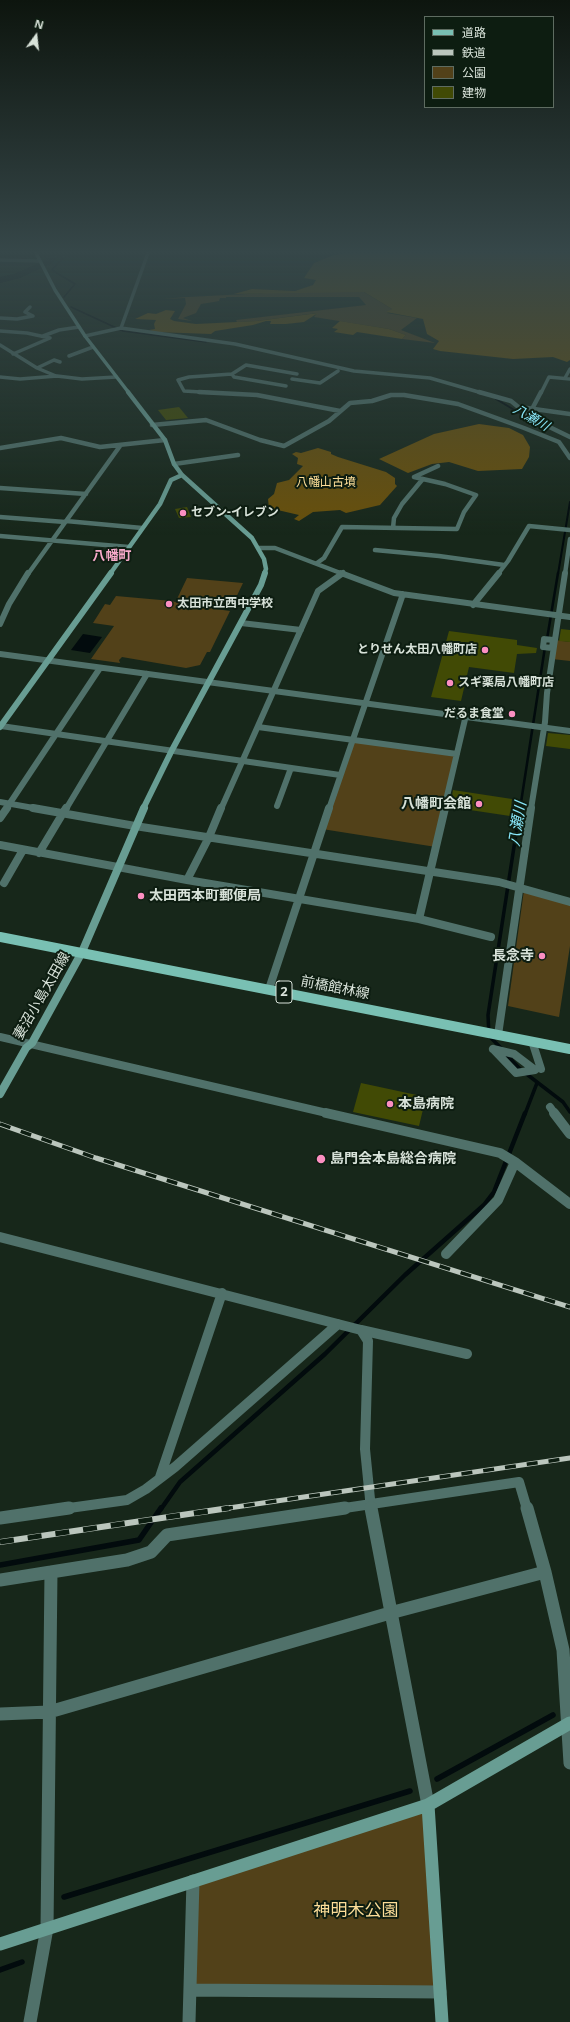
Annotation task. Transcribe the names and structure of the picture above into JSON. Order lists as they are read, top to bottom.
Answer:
{
  "streets": {
    "main road": ["前橋館林線", "2"],
    "street": ["妻沼小島太田線"]
  },
  "crossings": [
    ["前橋館林線", "妻沼小島太田線"]
  ],
  "districts": ["八幡町"],
  "water": ["八瀬川"],
  "parks": ["八幡山古墳", "神明木公園"],
  "places": [
    "セブン-イレブン",
    "太田市立西中学校",
    "とりせん太田八幡町店",
    "スギ薬局八幡町店",
    "だるま食堂",
    "八幡町会館",
    "太田西本町郵便局",
    "長念寺",
    "本島病院",
    "島門会本島総合病院"
  ],
  "legend": [
    "道路",
    "鉄道",
    "公園",
    "建物"
  ],
  "north": "top"
}
